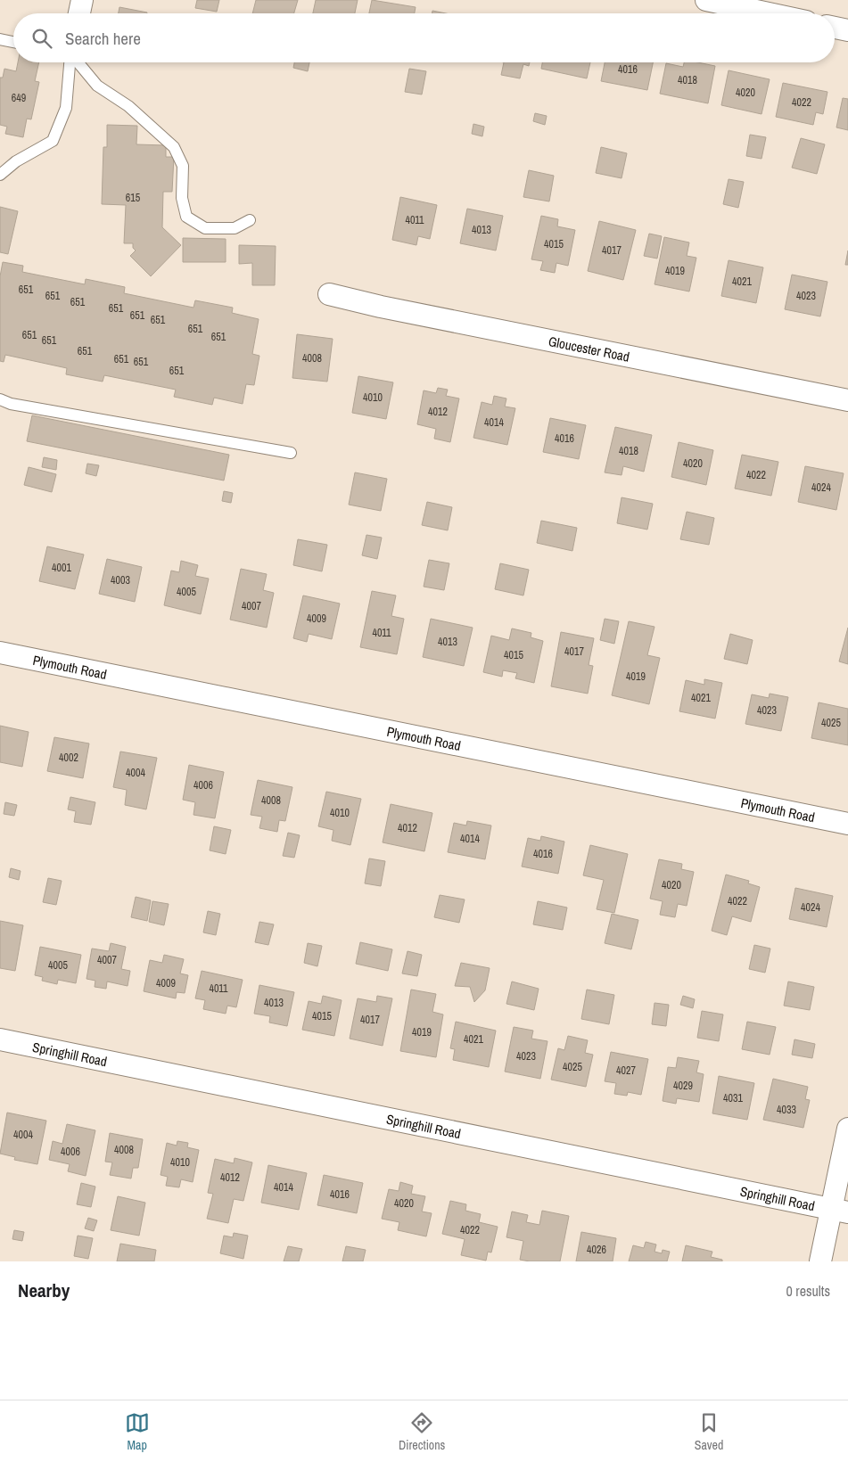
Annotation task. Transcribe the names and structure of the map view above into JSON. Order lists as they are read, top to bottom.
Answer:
{
  "streets": {
    "street": ["Gloucester Road", "Plymouth Road", "Springhill Road"]
  },
  "house_numbers": [
    "4016",
    "4018",
    "4020",
    "649",
    "4022",
    "615",
    "4011",
    "4013",
    "4015",
    "4017",
    "4019",
    "4021",
    "651",
    "651",
    "4023",
    "651",
    "651",
    "651",
    "651",
    "651",
    "651",
    "651",
    "651",
    "651",
    "4008",
    "651",
    "651",
    "651",
    "4010",
    "4012",
    "4014",
    "4016",
    "4018",
    "4020",
    "4022",
    "4024",
    "4001",
    "4003",
    "4005",
    "4007",
    "4009",
    "4011",
    "4013",
    "4017",
    "4015",
    "4019",
    "4021",
    "4023",
    "4025",
    "4002",
    "4004",
    "4006",
    "4008",
    "4010",
    "4012",
    "4014",
    "4016",
    "4020",
    "4022",
    "4024",
    "4007",
    "4005",
    "4009",
    "4011",
    "4013",
    "4015",
    "4017",
    "4019",
    "4021",
    "4023",
    "4025",
    "4027",
    "4029",
    "4031",
    "4033",
    "4004",
    "4008",
    "4006",
    "4010",
    "4012",
    "4014",
    "4016",
    "4020",
    "4022",
    "4026"
  ],
  "page": {
    "search": "Search here",
    "heading": ["Nearby", "0 results"],
    "nav": ["Map", "Directions", "Saved"]
  }
}
